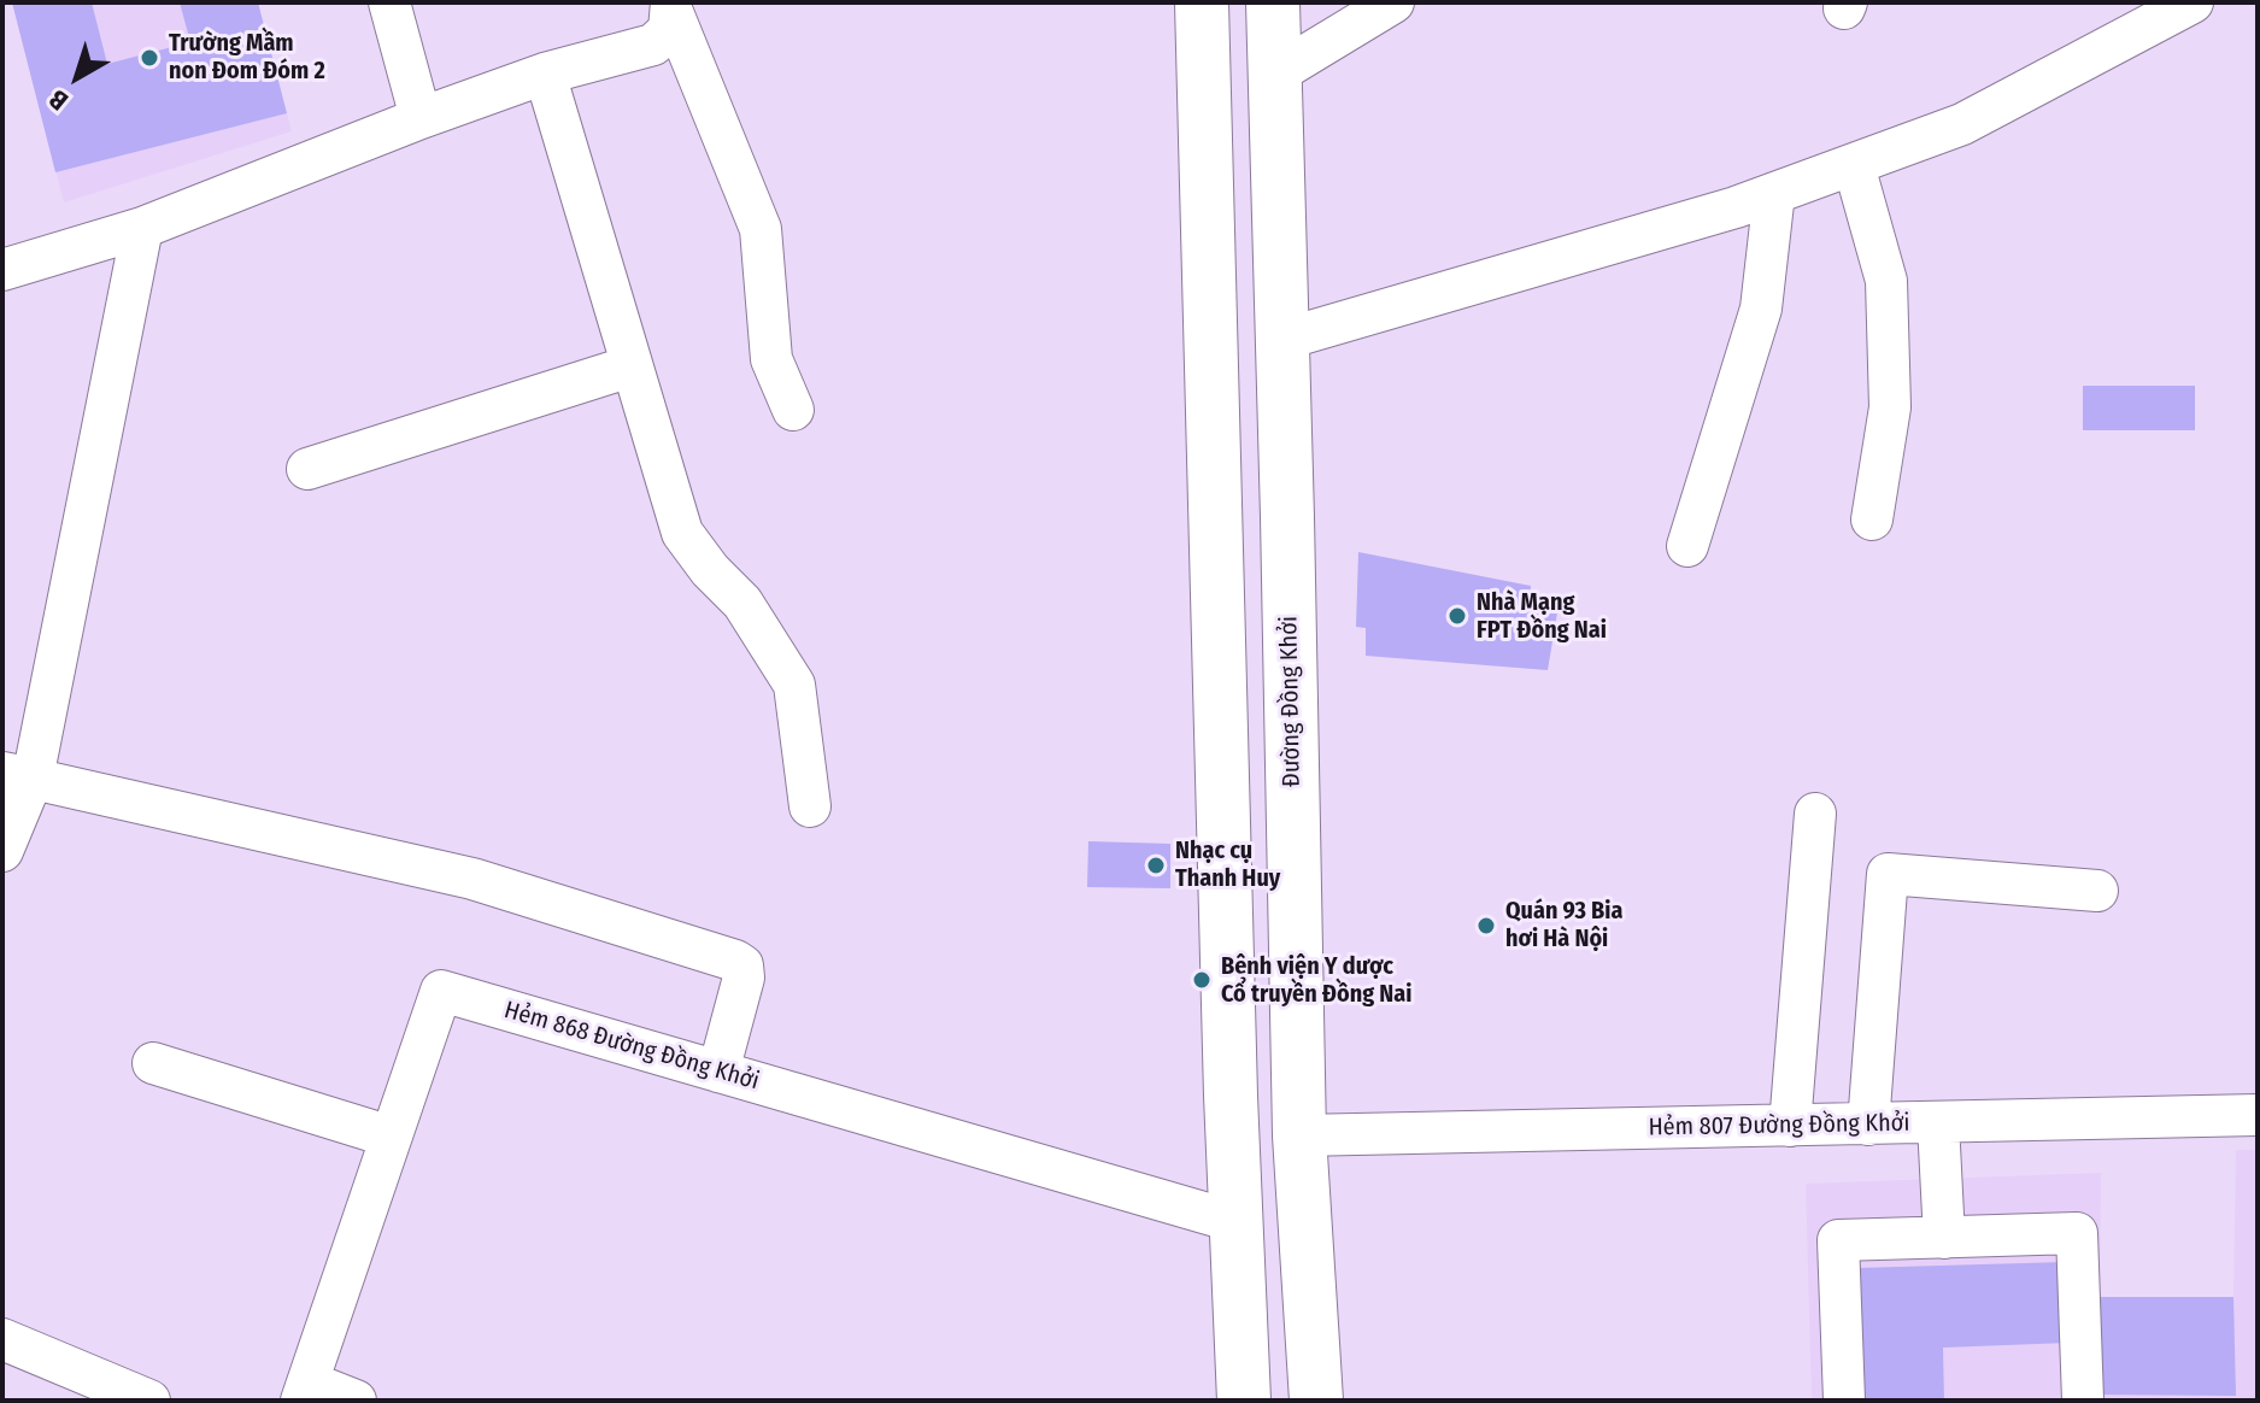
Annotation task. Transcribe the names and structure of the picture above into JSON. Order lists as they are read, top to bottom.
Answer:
{
  "streets": {
    "main road": ["Đường Đồng Khởi"],
    "street": ["Hẻm 868 Đường Đồng Khởi", "Hẻm 807 Đường Đồng Khởi"]
  },
  "crossings": [
    ["Đường Đồng Khởi", "Hẻm 807 Đường Đồng Khởi"]
  ],
  "places": [
    "Trường Mầm non Đom Đóm 2",
    "Nhà Mạng FPT Đồng Nai",
    "Nhạc cụ Thanh Huy",
    "Quán 93 Bia hơi Hà Nội",
    "Bệnh viện Y dược Cổ truyền Đồng Nai"
  ],
  "north": "bottom left"
}
